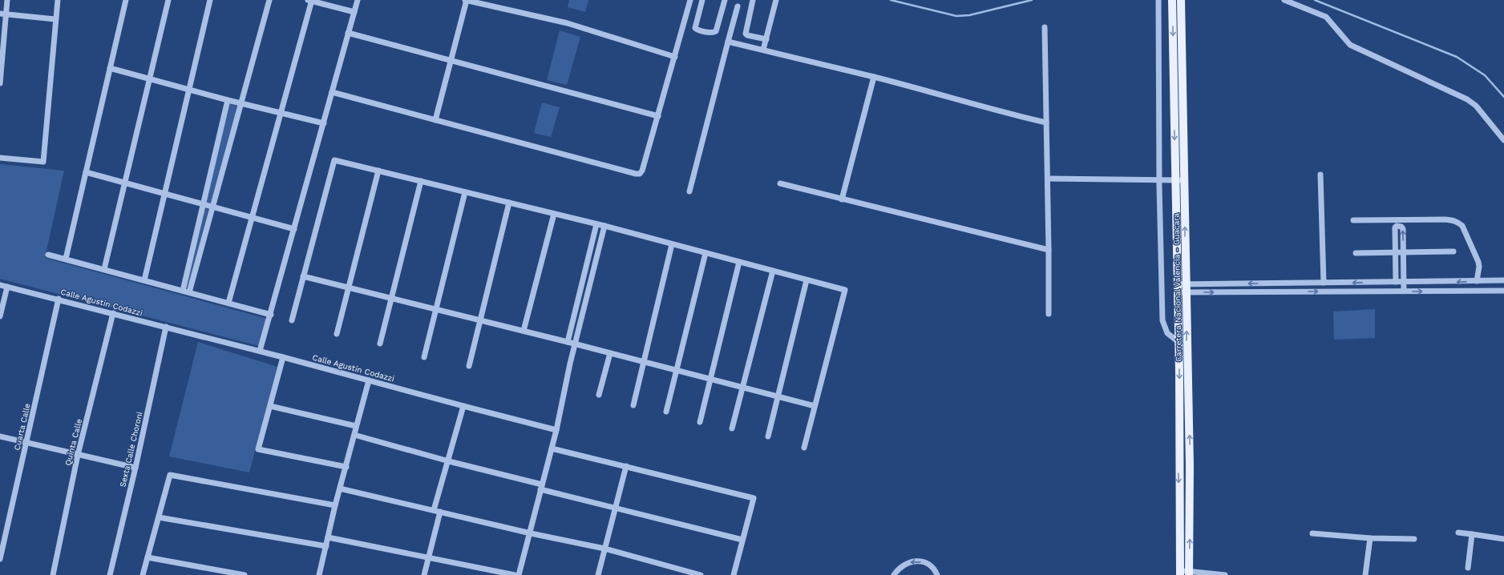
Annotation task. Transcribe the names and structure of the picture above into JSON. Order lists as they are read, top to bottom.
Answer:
{
  "streets": {
    "main road": ["Carretera Nacional Valencia - Guacara"],
    "street": [
      "Calle Agustín Codazzi",
      "Cuarta Calle",
      "Quinta Calle",
      "Sexta Calle Choroni"
    ]
  },
  "crossings": [
    ["Calle Agustín Codazzi", "Cuarta Calle"],
    ["Calle Agustín Codazzi", "Quinta Calle"],
    ["Calle Agustín Codazzi", "Sexta Calle Choroni"]
  ]
}
